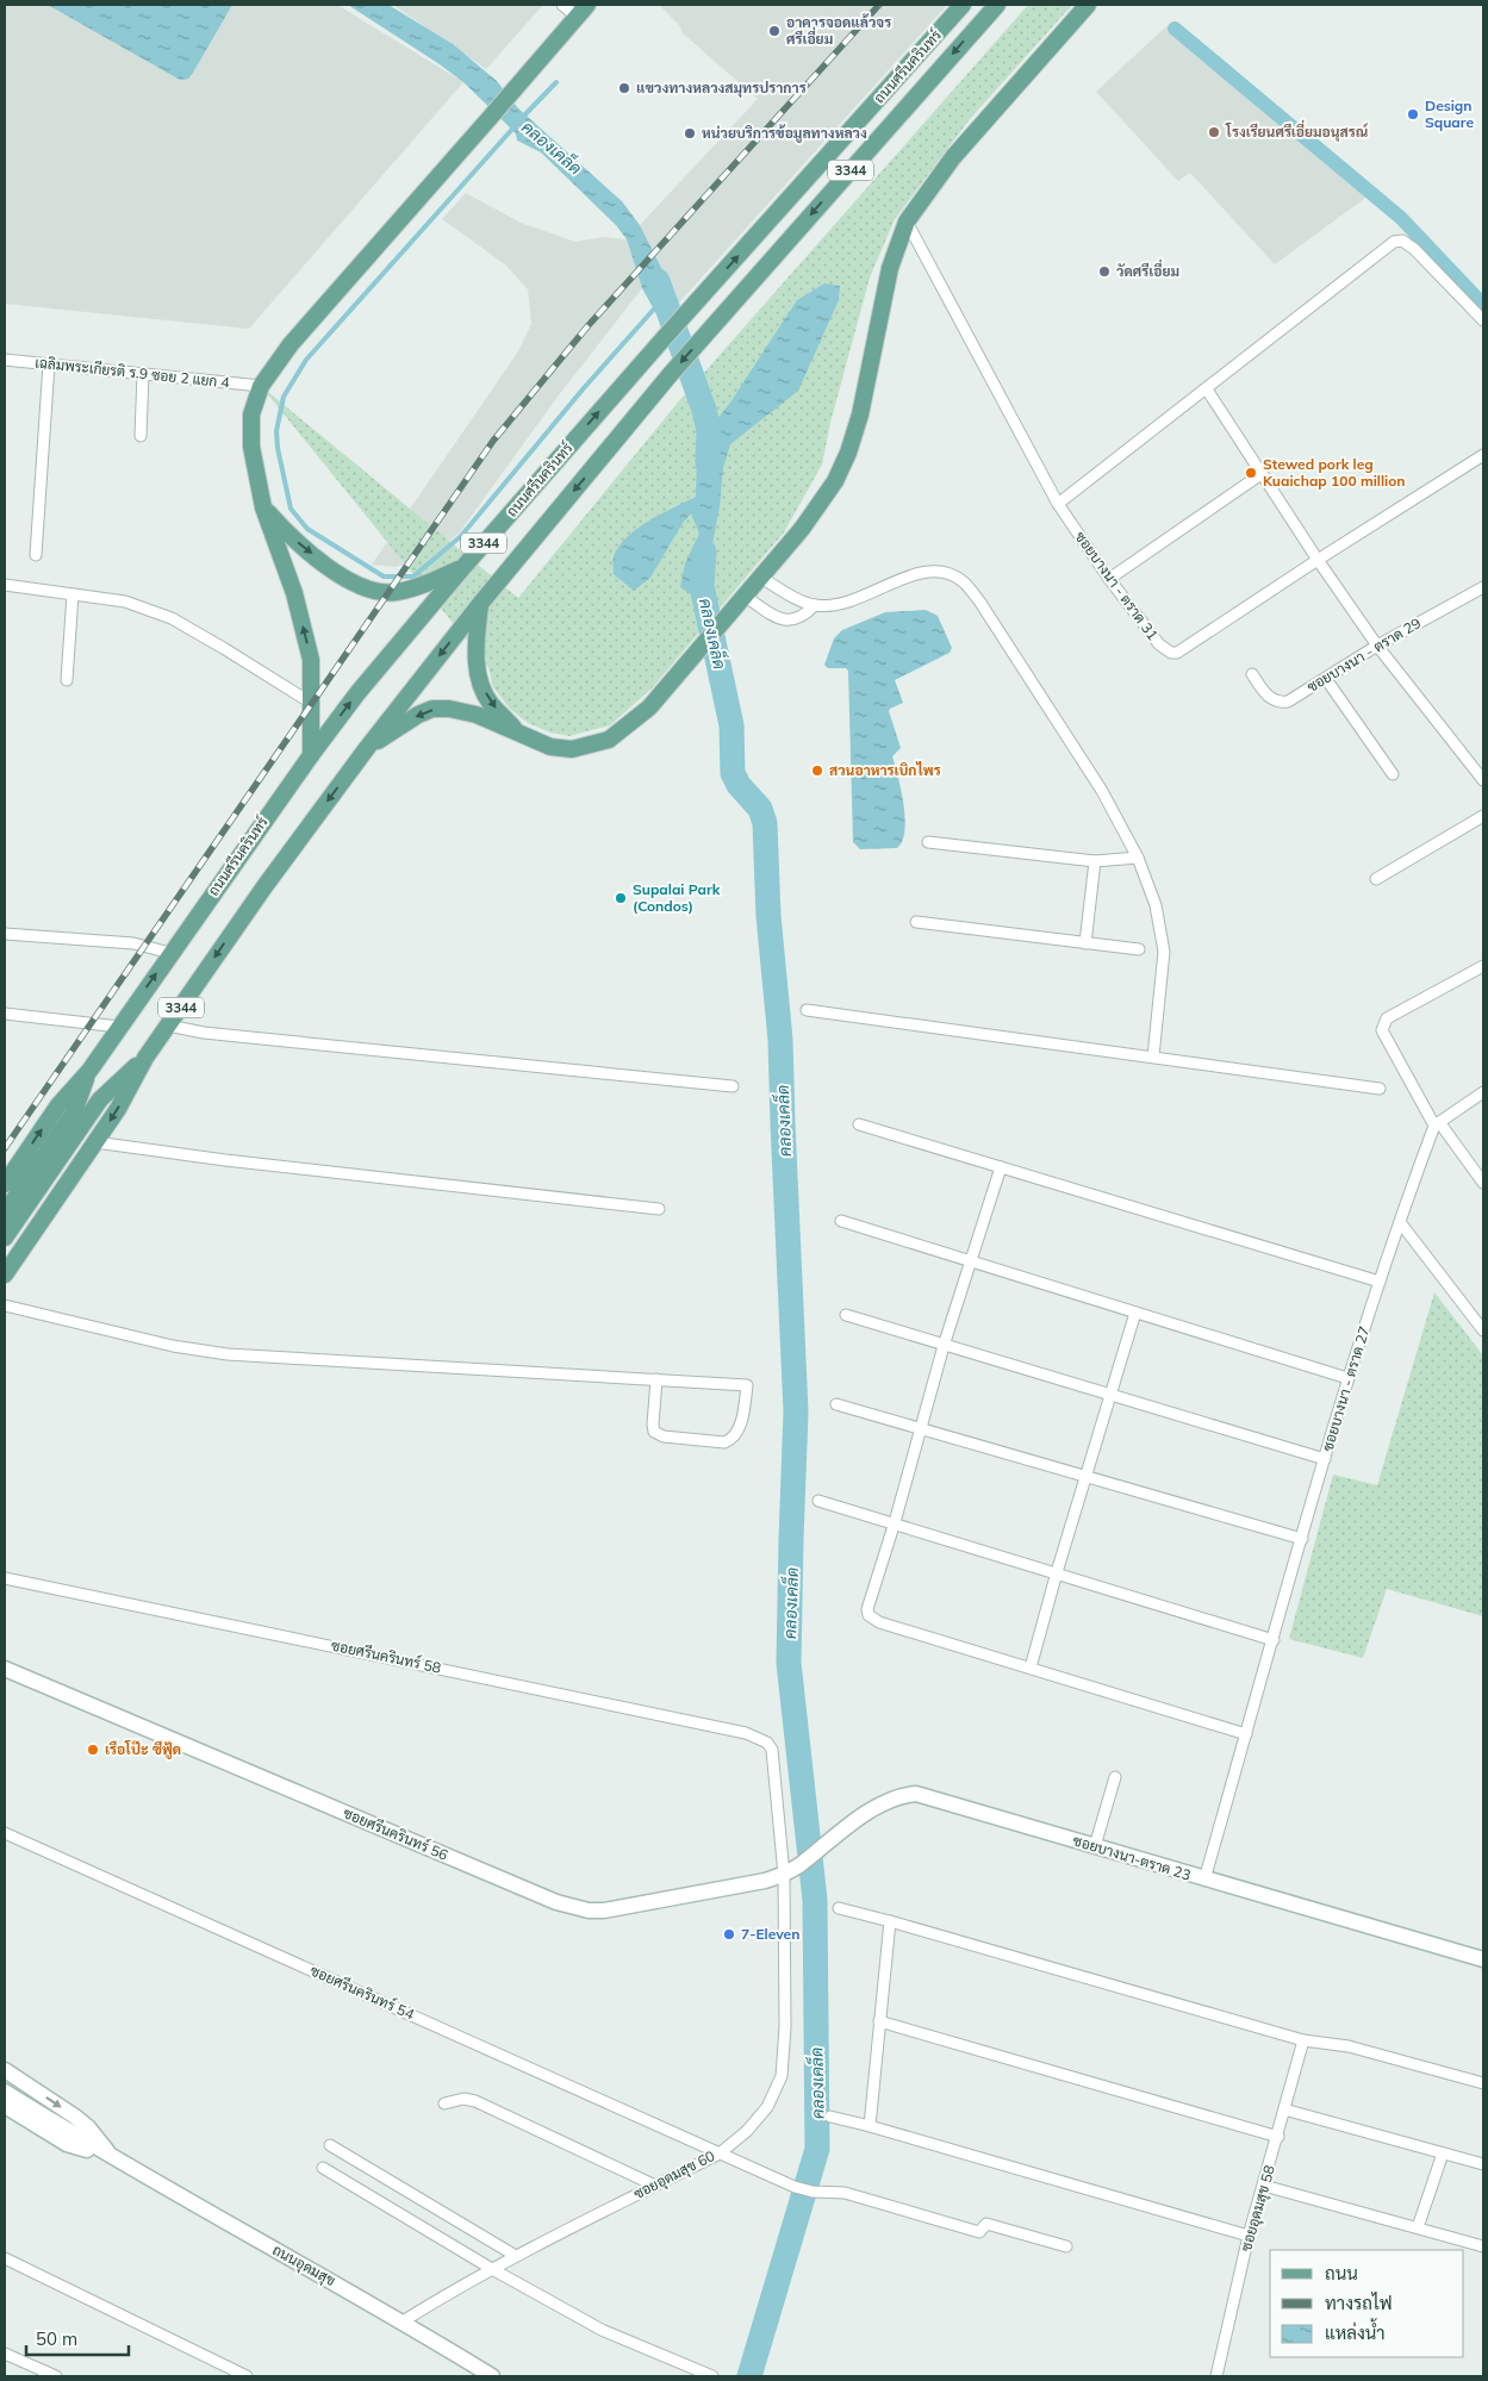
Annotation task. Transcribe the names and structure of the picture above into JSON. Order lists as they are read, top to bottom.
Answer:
{
  "streets": {
    "main road": ["ถนนศรีนครินทร์", "3344"],
    "street": [
      "เฉลิมพระเกียรติ ร.9 ซอย 2 แยก 4",
      "ซอยบางนา - ตราด 31",
      "ซอยบางนา - ตราด 29",
      "ซอยบางนา - ตราด 27",
      "ซอยศรีนครินทร์ 58",
      "ซอยศรีนครินทร์ 56",
      "ซอยบางนา-ตราด 23",
      "ซอยศรีนครินทร์ 54",
      "ซอยอุดมสุข 60",
      "ซอยอุดมสุข 58",
      "ถนนอุดมสุข"
    ]
  },
  "crossings": [
    ["ซอยบางนา - ตราด 27", "ซอยบางนา-ตราด 23"],
    ["ซอยศรีนครินทร์ 58", "ซอยอุดมสุข 60"],
    ["ซอยศรีนครินทร์ 56", "ซอยบางนา-ตราด 23"],
    ["ซอยศรีนครินทร์ 56", "ซอยอุดมสุข 60"],
    ["ซอยศรีนครินทร์ 54", "ซอยอุดมสุข 60"],
    ["ซอยอุดมสุข 60", "ถนนอุดมสุข"]
  ],
  "water": ["คลองเคล็ด"],
  "places": [
    "อาคารจอดแล้วจร ศรีเอี่ยม",
    "แขวงทางหลวงสมุทรปราการ",
    "Design Square",
    "โรงเรียนศรีเอี่ยมอนุสรณ์",
    "หน่วยบริการข้อมูลทางหลวง",
    "วัดศรีเอี่ยม",
    "Stewed pork leg Kuaichap 100 million",
    "สวนอาหารเบิกไพร",
    "Supalai Park (Condos)",
    "เรือโป๊ะ ซีฟู้ด",
    "7-Eleven"
  ],
  "legend": ["ถนน", "ทางรถไฟ", "แหล่งน้ำ"],
  "scale_bar": "50 m"
}
